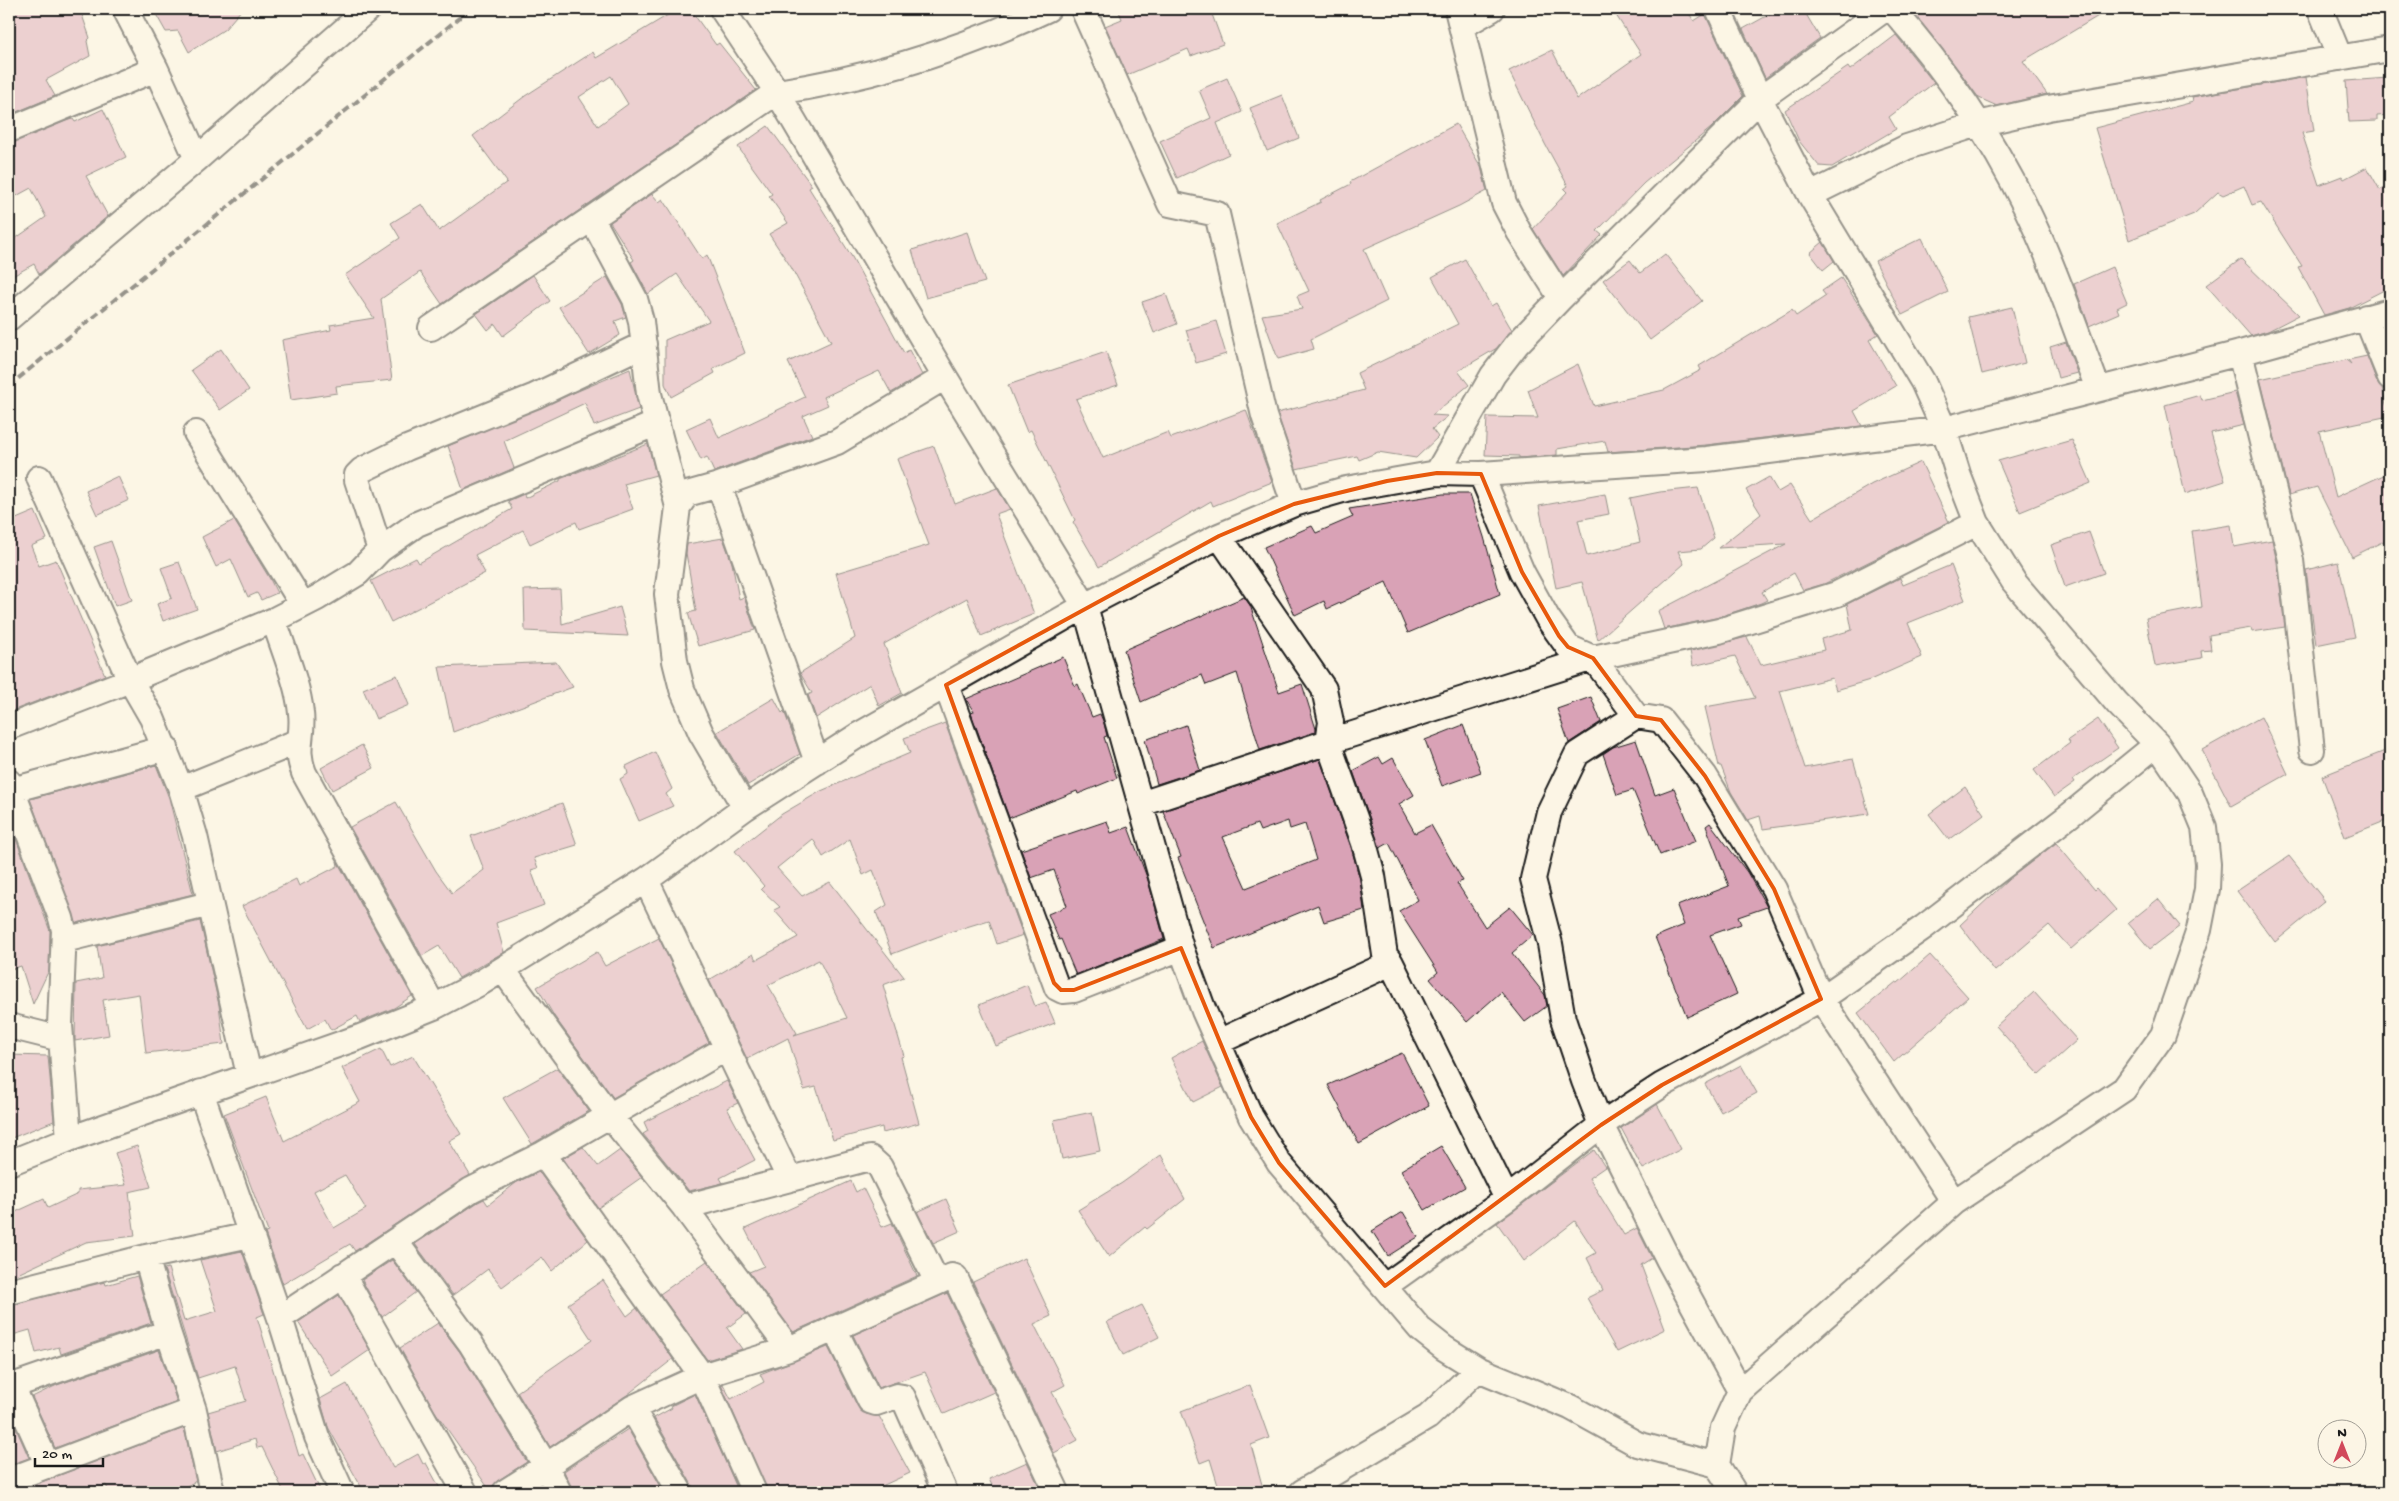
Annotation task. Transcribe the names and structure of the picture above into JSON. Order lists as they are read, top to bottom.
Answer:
{
  "scale_bar": "20 m",
  "north": "top"
}
